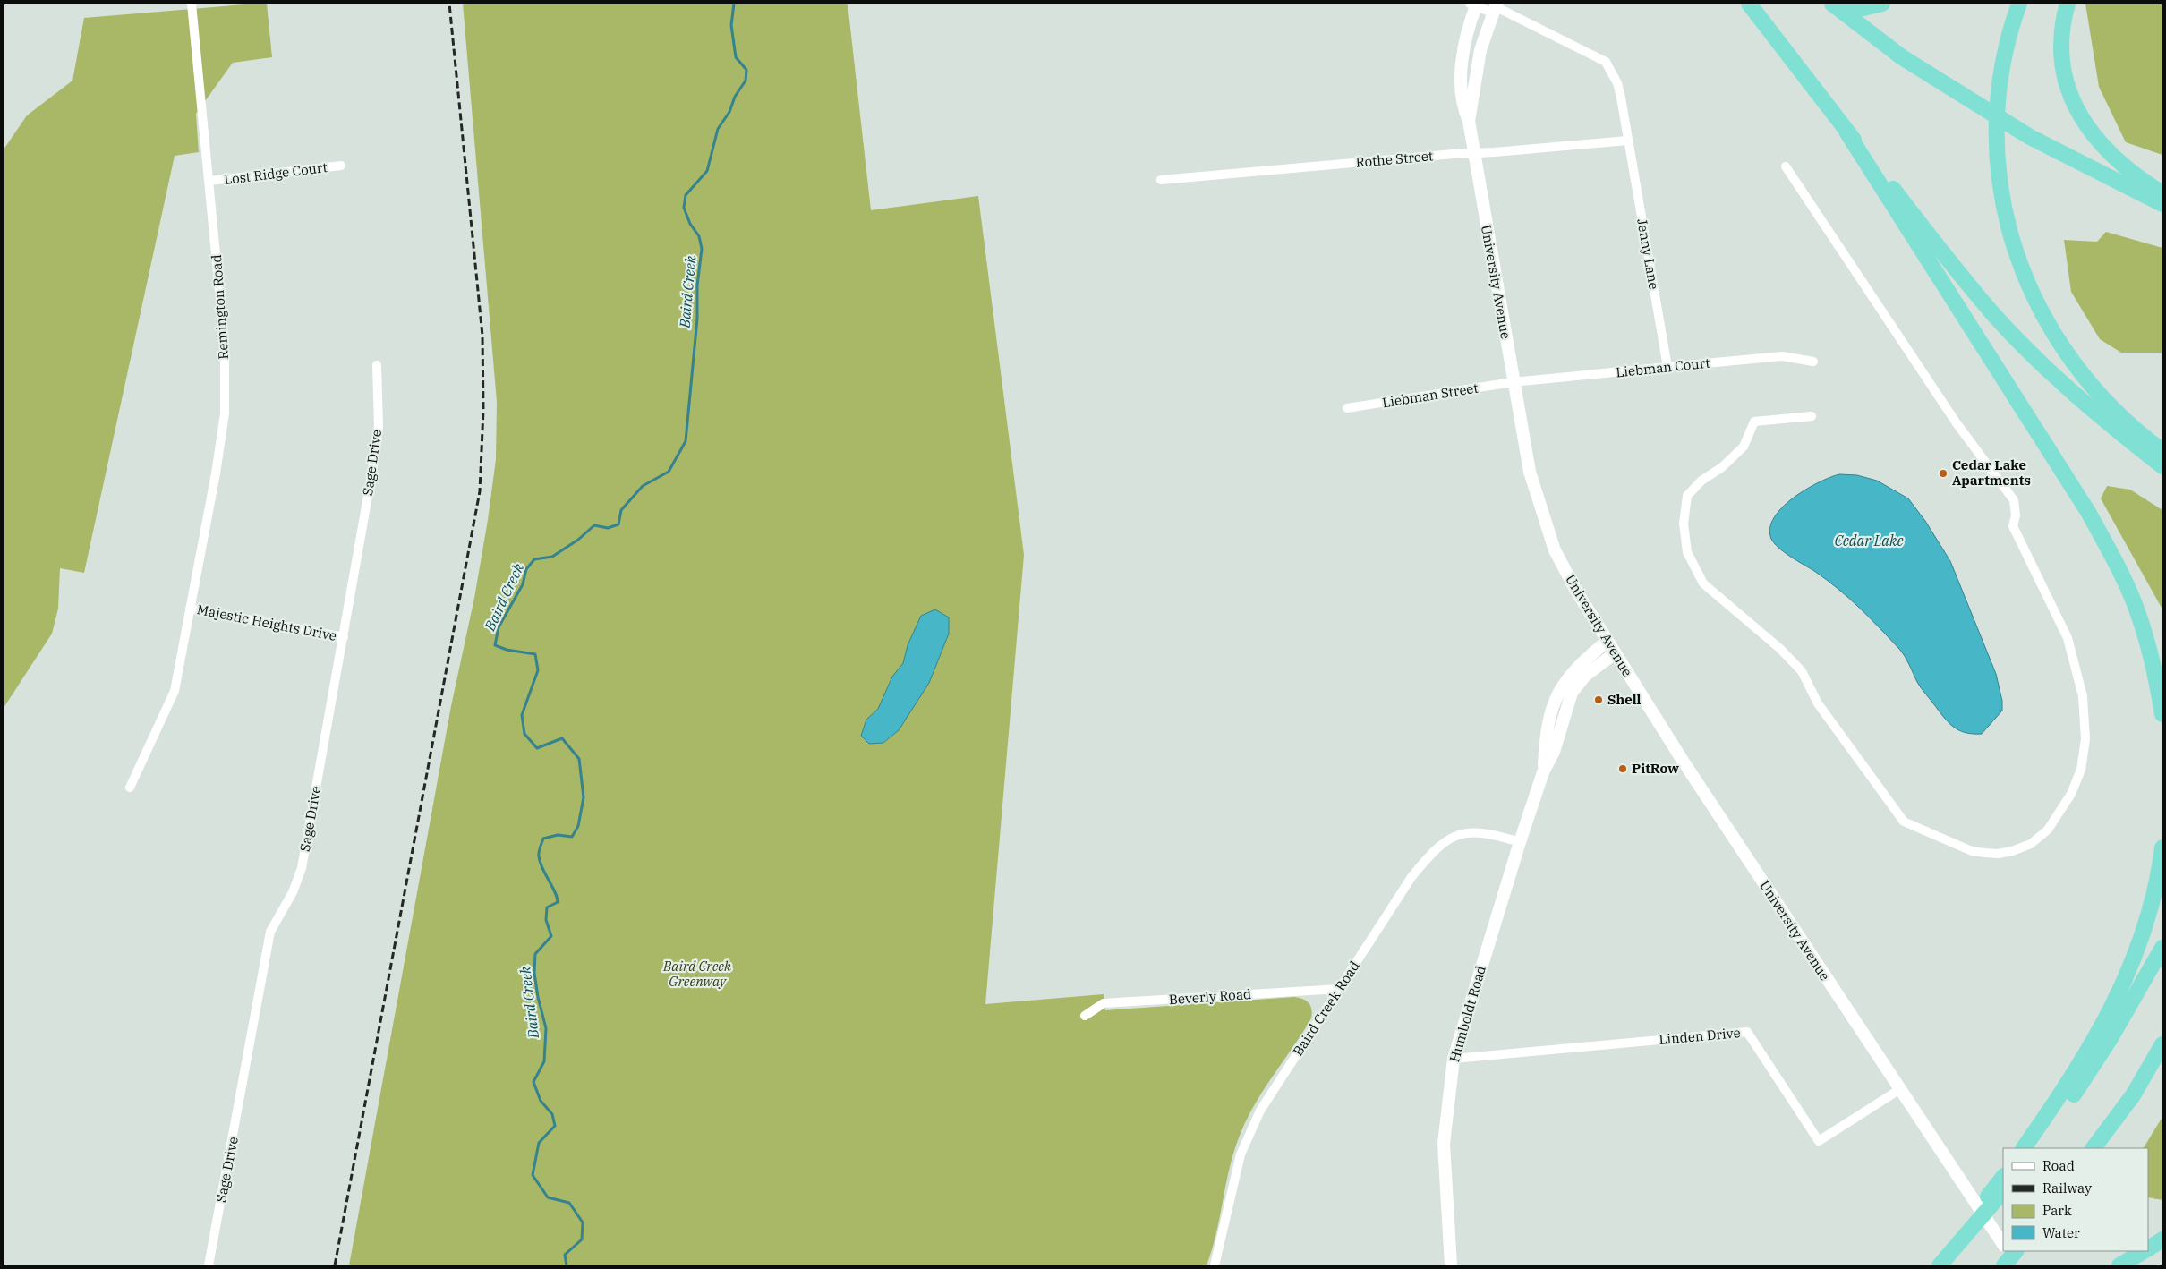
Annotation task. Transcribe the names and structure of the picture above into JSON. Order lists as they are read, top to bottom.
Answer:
{
  "streets": {
    "main road": ["University Avenue", "Humboldt Road"],
    "street": [
      "Rothe Street",
      "Lost Ridge Court",
      "Jenny Lane",
      "Remington Road",
      "Liebman Court",
      "Liebman Street",
      "Sage Drive",
      "Majestic Heights Drive",
      "Beverly Road",
      "Baird Creek Road",
      "Linden Drive"
    ]
  },
  "crossings": [
    ["Rothe Street", "Jenny Lane"],
    ["Rothe Street", "University Avenue"],
    ["Lost Ridge Court", "Remington Road"],
    ["Jenny Lane", "Liebman Court"],
    ["University Avenue", "Liebman Court"],
    ["University Avenue", "Liebman Street"],
    ["University Avenue", "Humboldt Road"],
    ["University Avenue", "Linden Drive"],
    ["Remington Road", "Majestic Heights Drive"],
    ["Liebman Court", "Liebman Street"],
    ["Sage Drive", "Majestic Heights Drive"],
    ["Beverly Road", "Baird Creek Road"],
    ["Baird Creek Road", "Humboldt Road"],
    ["Humboldt Road", "Linden Drive"]
  ],
  "water": ["Baird Creek", "Cedar Lake"],
  "parks": ["Baird Creek Greenway"],
  "places": ["Cedar Lake Apartments", "Shell", "PitRow"],
  "legend": [
    "Road",
    "Railway",
    "Park",
    "Water"
  ]
}
